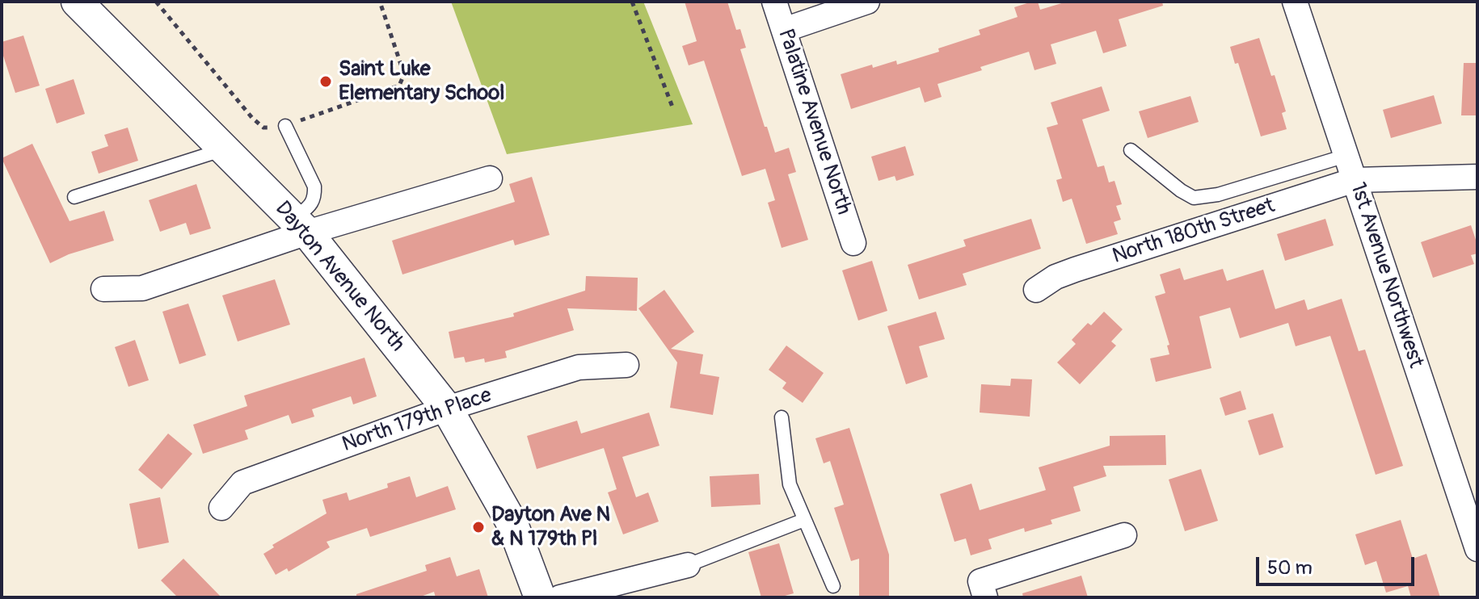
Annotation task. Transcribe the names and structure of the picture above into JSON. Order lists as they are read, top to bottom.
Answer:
{
  "streets": {
    "street": [
      "Palatine Avenue North",
      "North 180th Street",
      "1st Avenue Northwest",
      "Dayton Avenue North",
      "North 179th Place"
    ]
  },
  "crossings": [
    ["North 180th Street", "1st Avenue Northwest"],
    ["Dayton Avenue North", "North 179th Place"]
  ],
  "places": ["Saint Luke Elementary School", "Dayton Ave N & N 179th Pl"],
  "scale_bar": "50 m"
}
